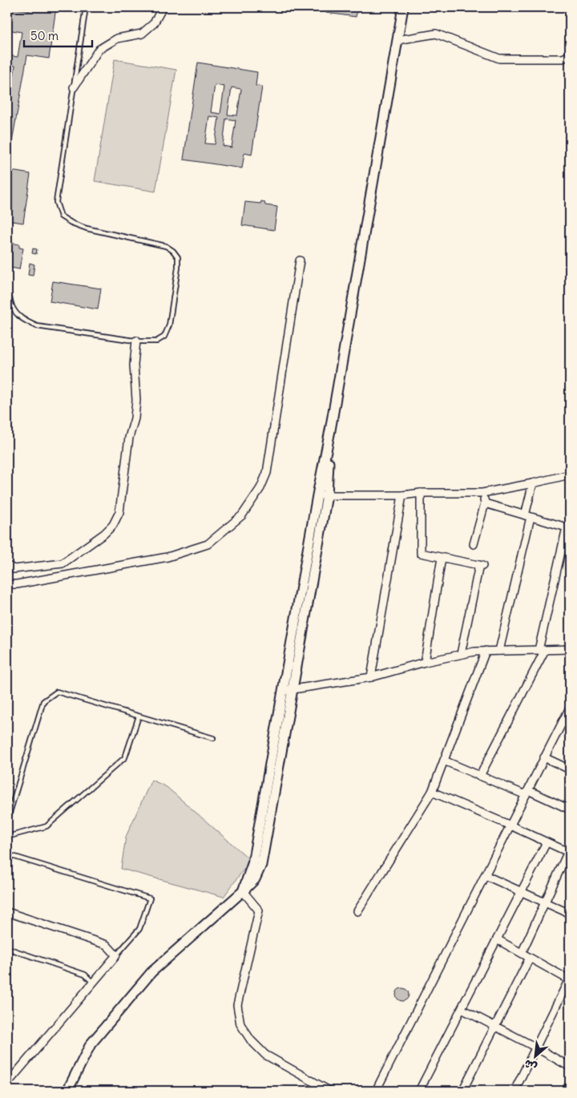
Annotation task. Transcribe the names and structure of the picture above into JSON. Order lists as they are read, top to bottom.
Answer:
{
  "scale_bar": "50 m",
  "north": "bottom left"
}
